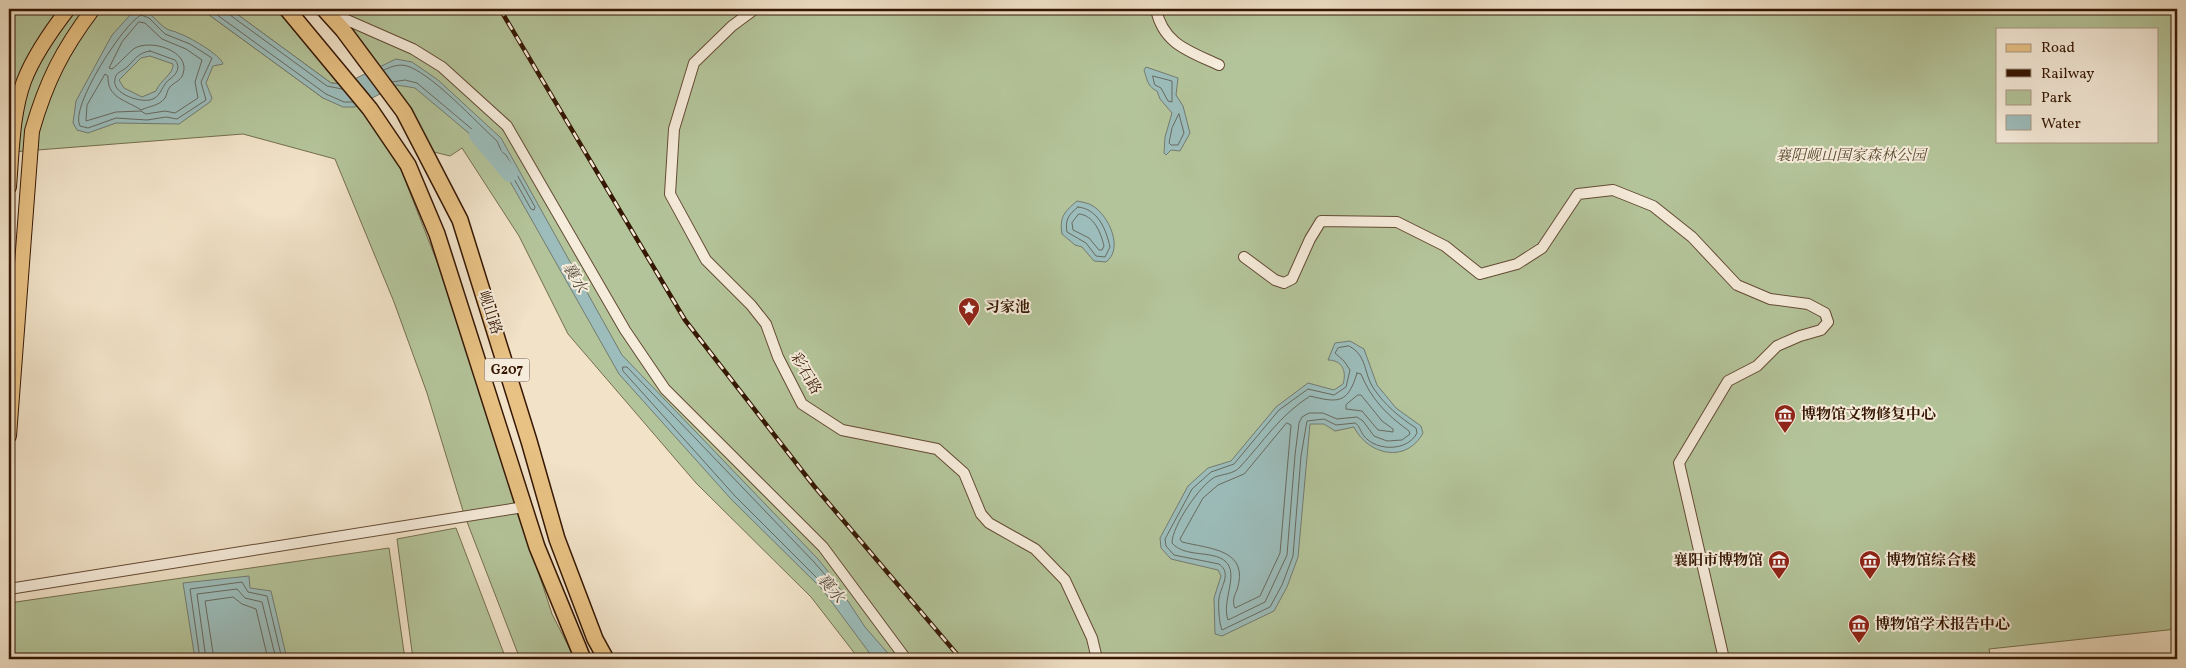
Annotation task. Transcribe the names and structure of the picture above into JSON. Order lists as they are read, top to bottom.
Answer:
{
  "streets": {
    "highway": ["岘山路", "G207"],
    "street": ["彩石路"]
  },
  "water": ["襄水"],
  "parks": ["襄阳岘山国家森林公园"],
  "places": {
    "place": ["习家池"],
    "museum": [
      "博物馆文物修复中心",
      "襄阳市博物馆",
      "博物馆综合楼",
      "博物馆学术报告中心"
    ]
  },
  "legend": [
    "Road",
    "Railway",
    "Park",
    "Water"
  ]
}
